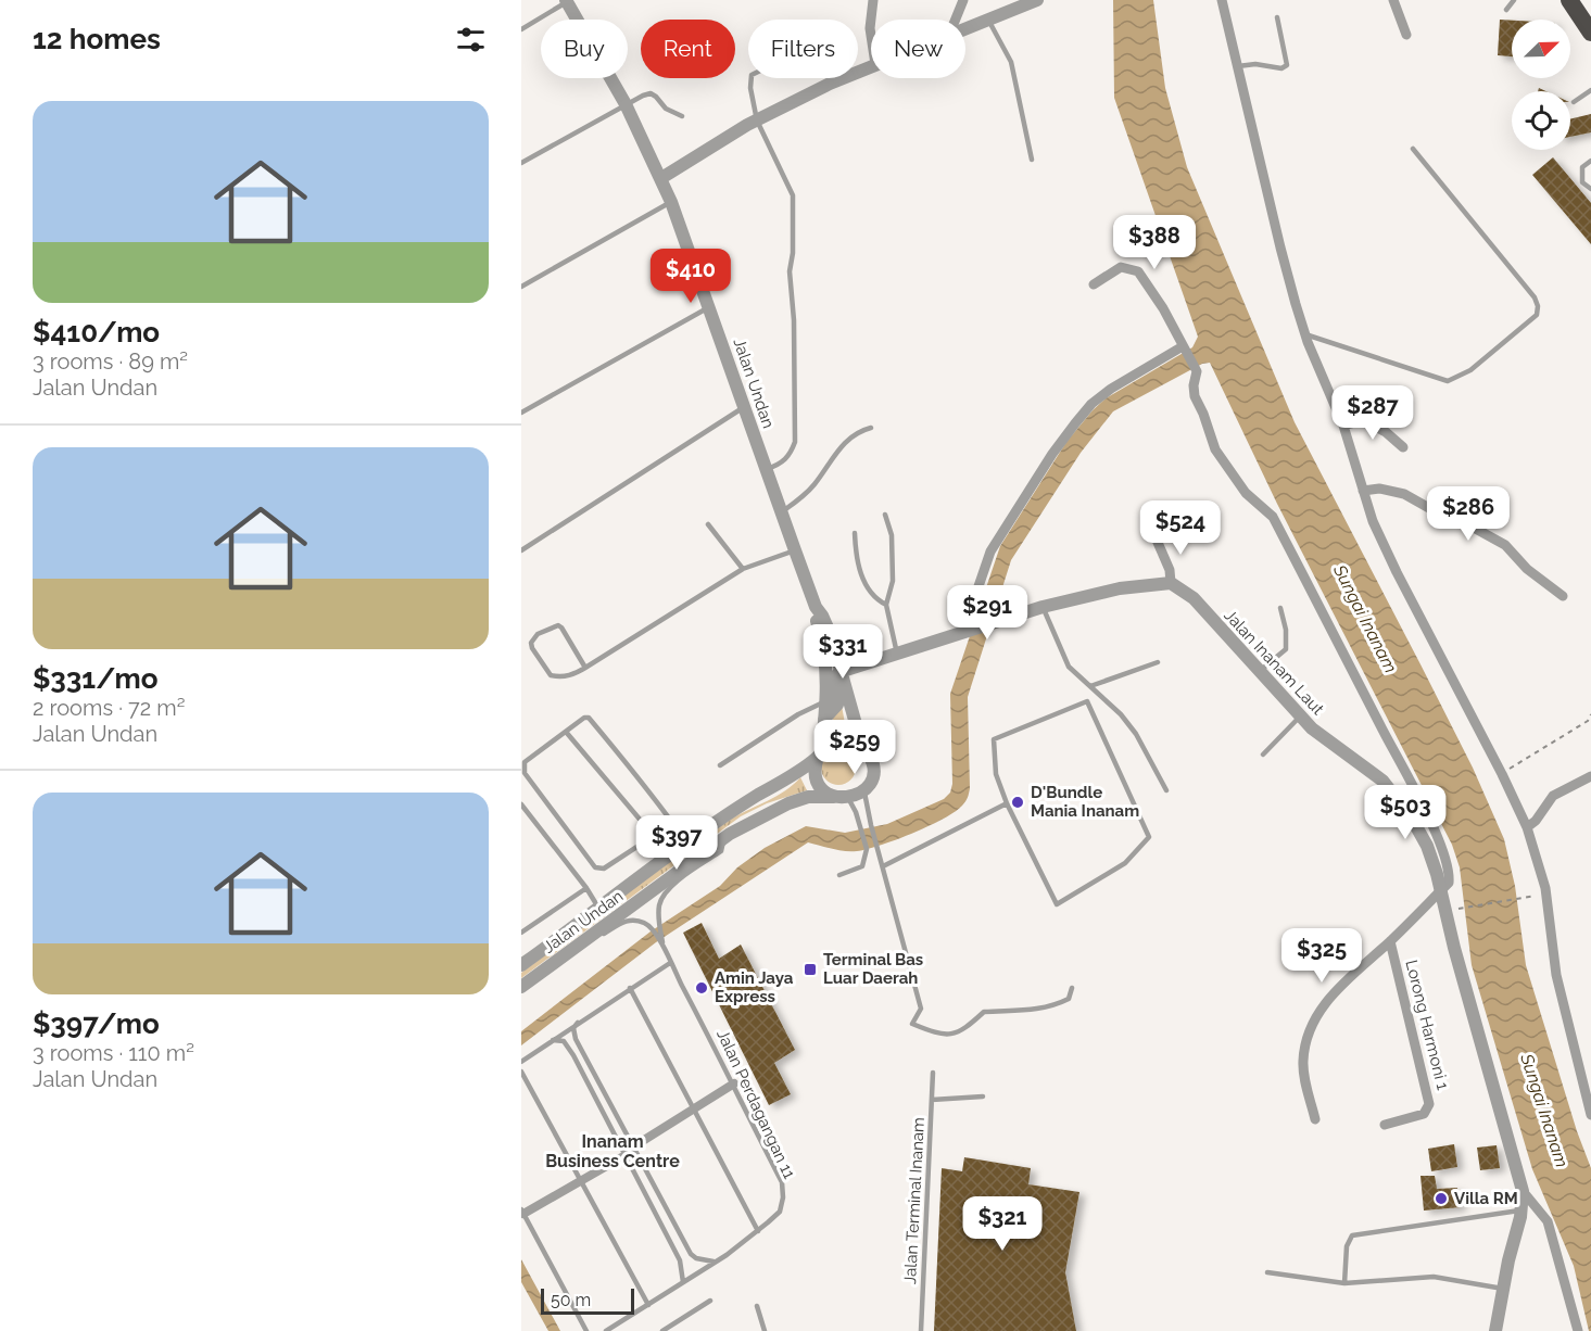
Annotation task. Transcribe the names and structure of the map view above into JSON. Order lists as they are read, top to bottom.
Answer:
{
  "streets": {
    "street": ["Jalan Undan", "Jalan Inanam Laut", "Lorong Harmoni 1"],
    "lane": ["Jalan Perdagangan 11", "Jalan Terminal Inanam"]
  },
  "crossings": [
    ["Jalan Undan", "Jalan Perdagangan 11"]
  ],
  "districts": ["Inanam Business Centre"],
  "water": ["Sungai Inanam"],
  "places": {
    "other": ["D'Bundle Mania Inanam", "Amin Jaya Express", "Villa RM"],
    "transit": ["Terminal Bas Luar Daerah"]
  },
  "scale_bar": "50 m",
  "north": "top right",
  "page": {
    "heading": "12 homes",
    "chip": [
      "Buy",
      "Rent",
      "Filters",
      "New"
    ],
    "list": [
      {
        "name": "$410/mo",
        "note": "3 rooms · 89 m² · Jalan Undan"
      },
      {
        "name": "$331/mo",
        "note": "2 rooms · 72 m² · Jalan Undan"
      },
      {
        "name": "$397/mo",
        "note": "3 rooms · 110 m² · Jalan Undan"
      }
    ],
    "price": [
      "$388",
      "$410",
      "$287",
      "$286",
      "$524",
      "$291",
      "$331",
      "$259",
      "$503",
      "$397",
      "$325",
      "$321"
    ],
    "scale": "50 m"
  }
}
